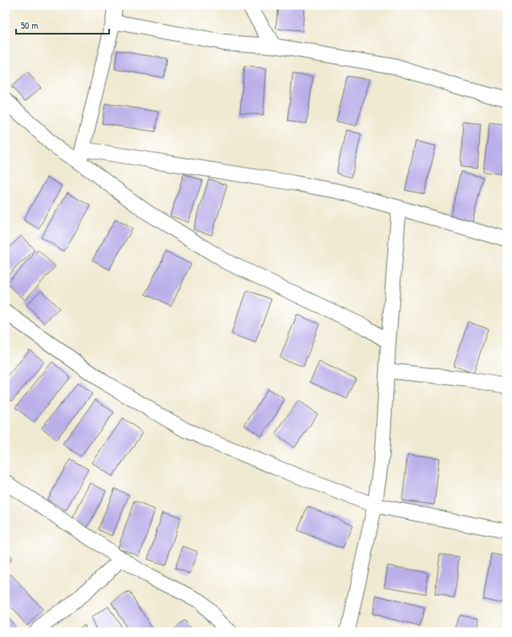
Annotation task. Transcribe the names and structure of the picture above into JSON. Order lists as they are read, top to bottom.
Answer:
{
  "scale_bar": "50 m"
}
